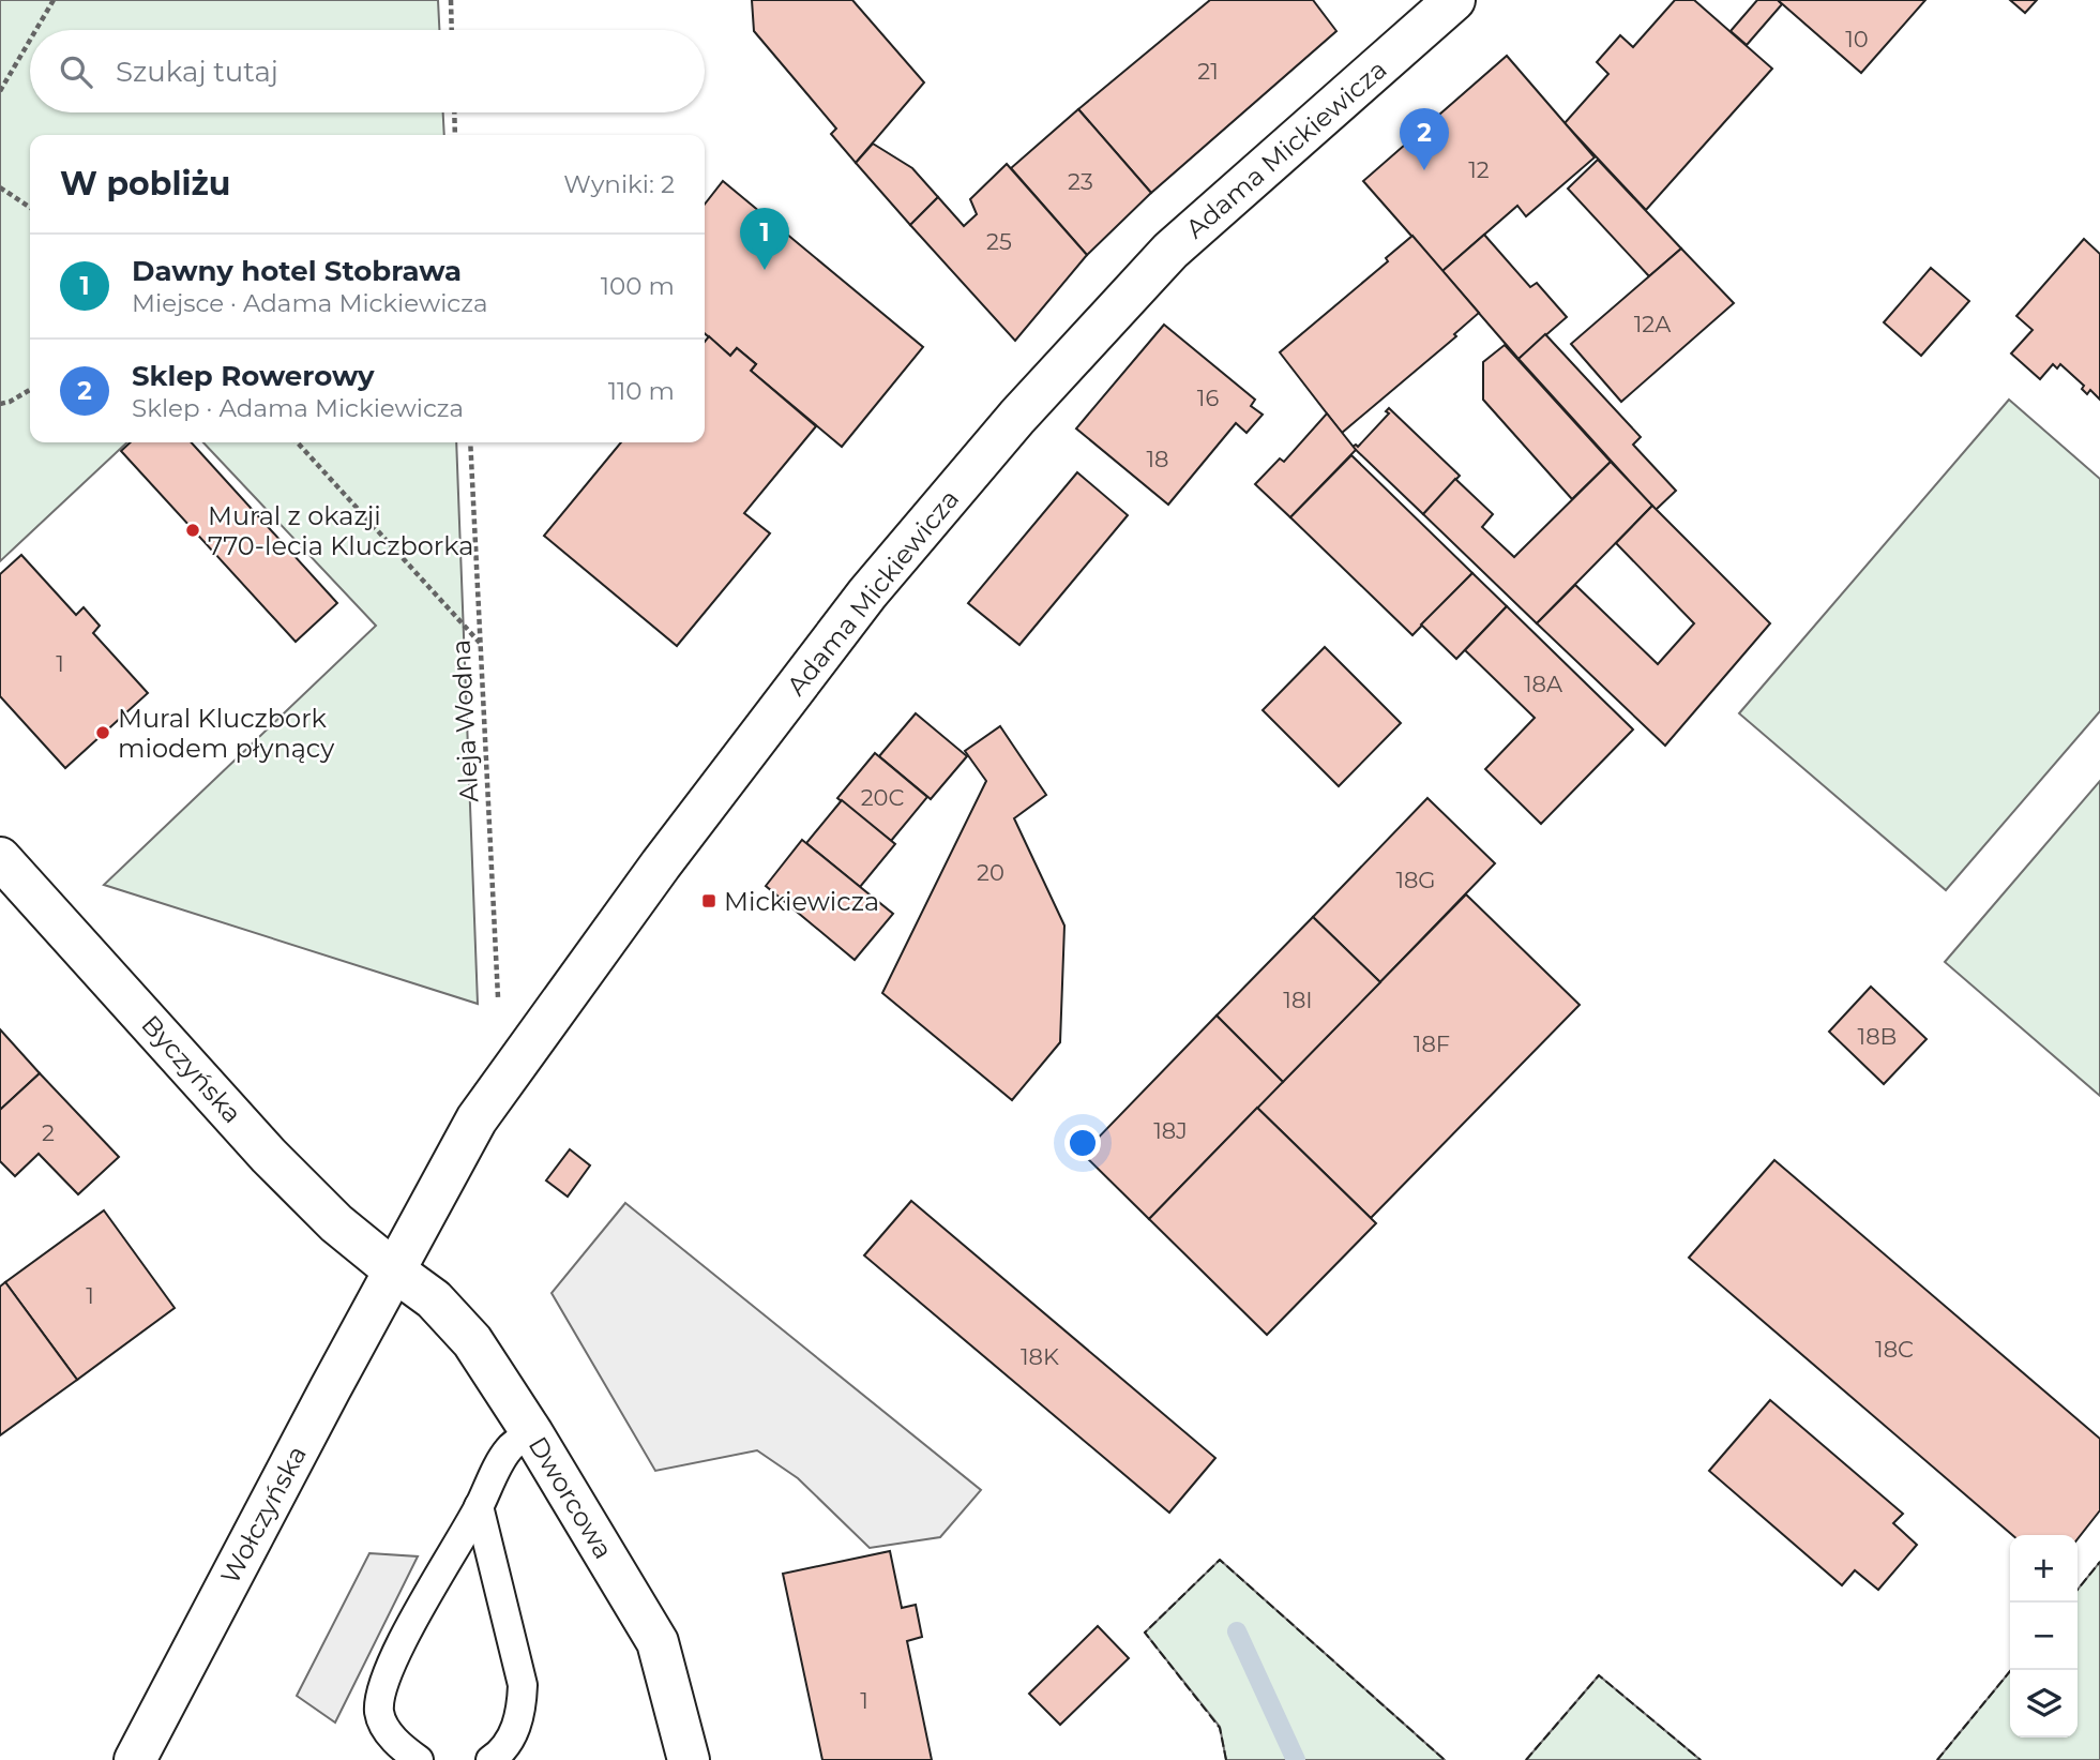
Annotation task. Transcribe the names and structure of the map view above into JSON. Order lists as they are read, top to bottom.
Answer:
{
  "streets": {
    "street": [
      "Adama Mickiewicza",
      "Byczyńska",
      "Dworcowa",
      "Wołczyńska"
    ],
    "path": ["Aleja Wodna"]
  },
  "crossings": [
    ["Adama Mickiewicza", "Byczyńska"],
    ["Adama Mickiewicza", "Dworcowa"],
    ["Adama Mickiewicza", "Wołczyńska"],
    ["Byczyńska", "Dworcowa"],
    ["Byczyńska", "Wołczyńska"],
    ["Dworcowa", "Wołczyńska"]
  ],
  "places": {
    "other": ["Mural z okazji 770-lecia Kluczborka", "Mural Kluczbork miodem płynący"],
    "transit": ["Mickiewicza"]
  },
  "house_numbers": [
    "10",
    "21",
    "12",
    "23",
    "25",
    "12A",
    "16",
    "18",
    "1",
    "18A",
    "20C",
    "20",
    "18G",
    "18I",
    "18B",
    "18F",
    "18J",
    "2",
    "1",
    "18C",
    "18K",
    "1"
  ],
  "page": {
    "search": "Szukaj tutaj",
    "pins": ["2", "1"],
    "heading": ["W pobliżu", "Wyniki: 2"],
    "list": [
      {
        "mark": "1",
        "name": "Dawny hotel Stobrawa",
        "note": "Miejsce · Adama Mickiewicza",
        "value": "100 m"
      },
      {
        "mark": "2",
        "name": "Sklep Rowerowy",
        "note": "Sklep · Adama Mickiewicza",
        "value": "110 m"
      }
    ],
    "map_buttons": ["+", "−"]
  }
}
